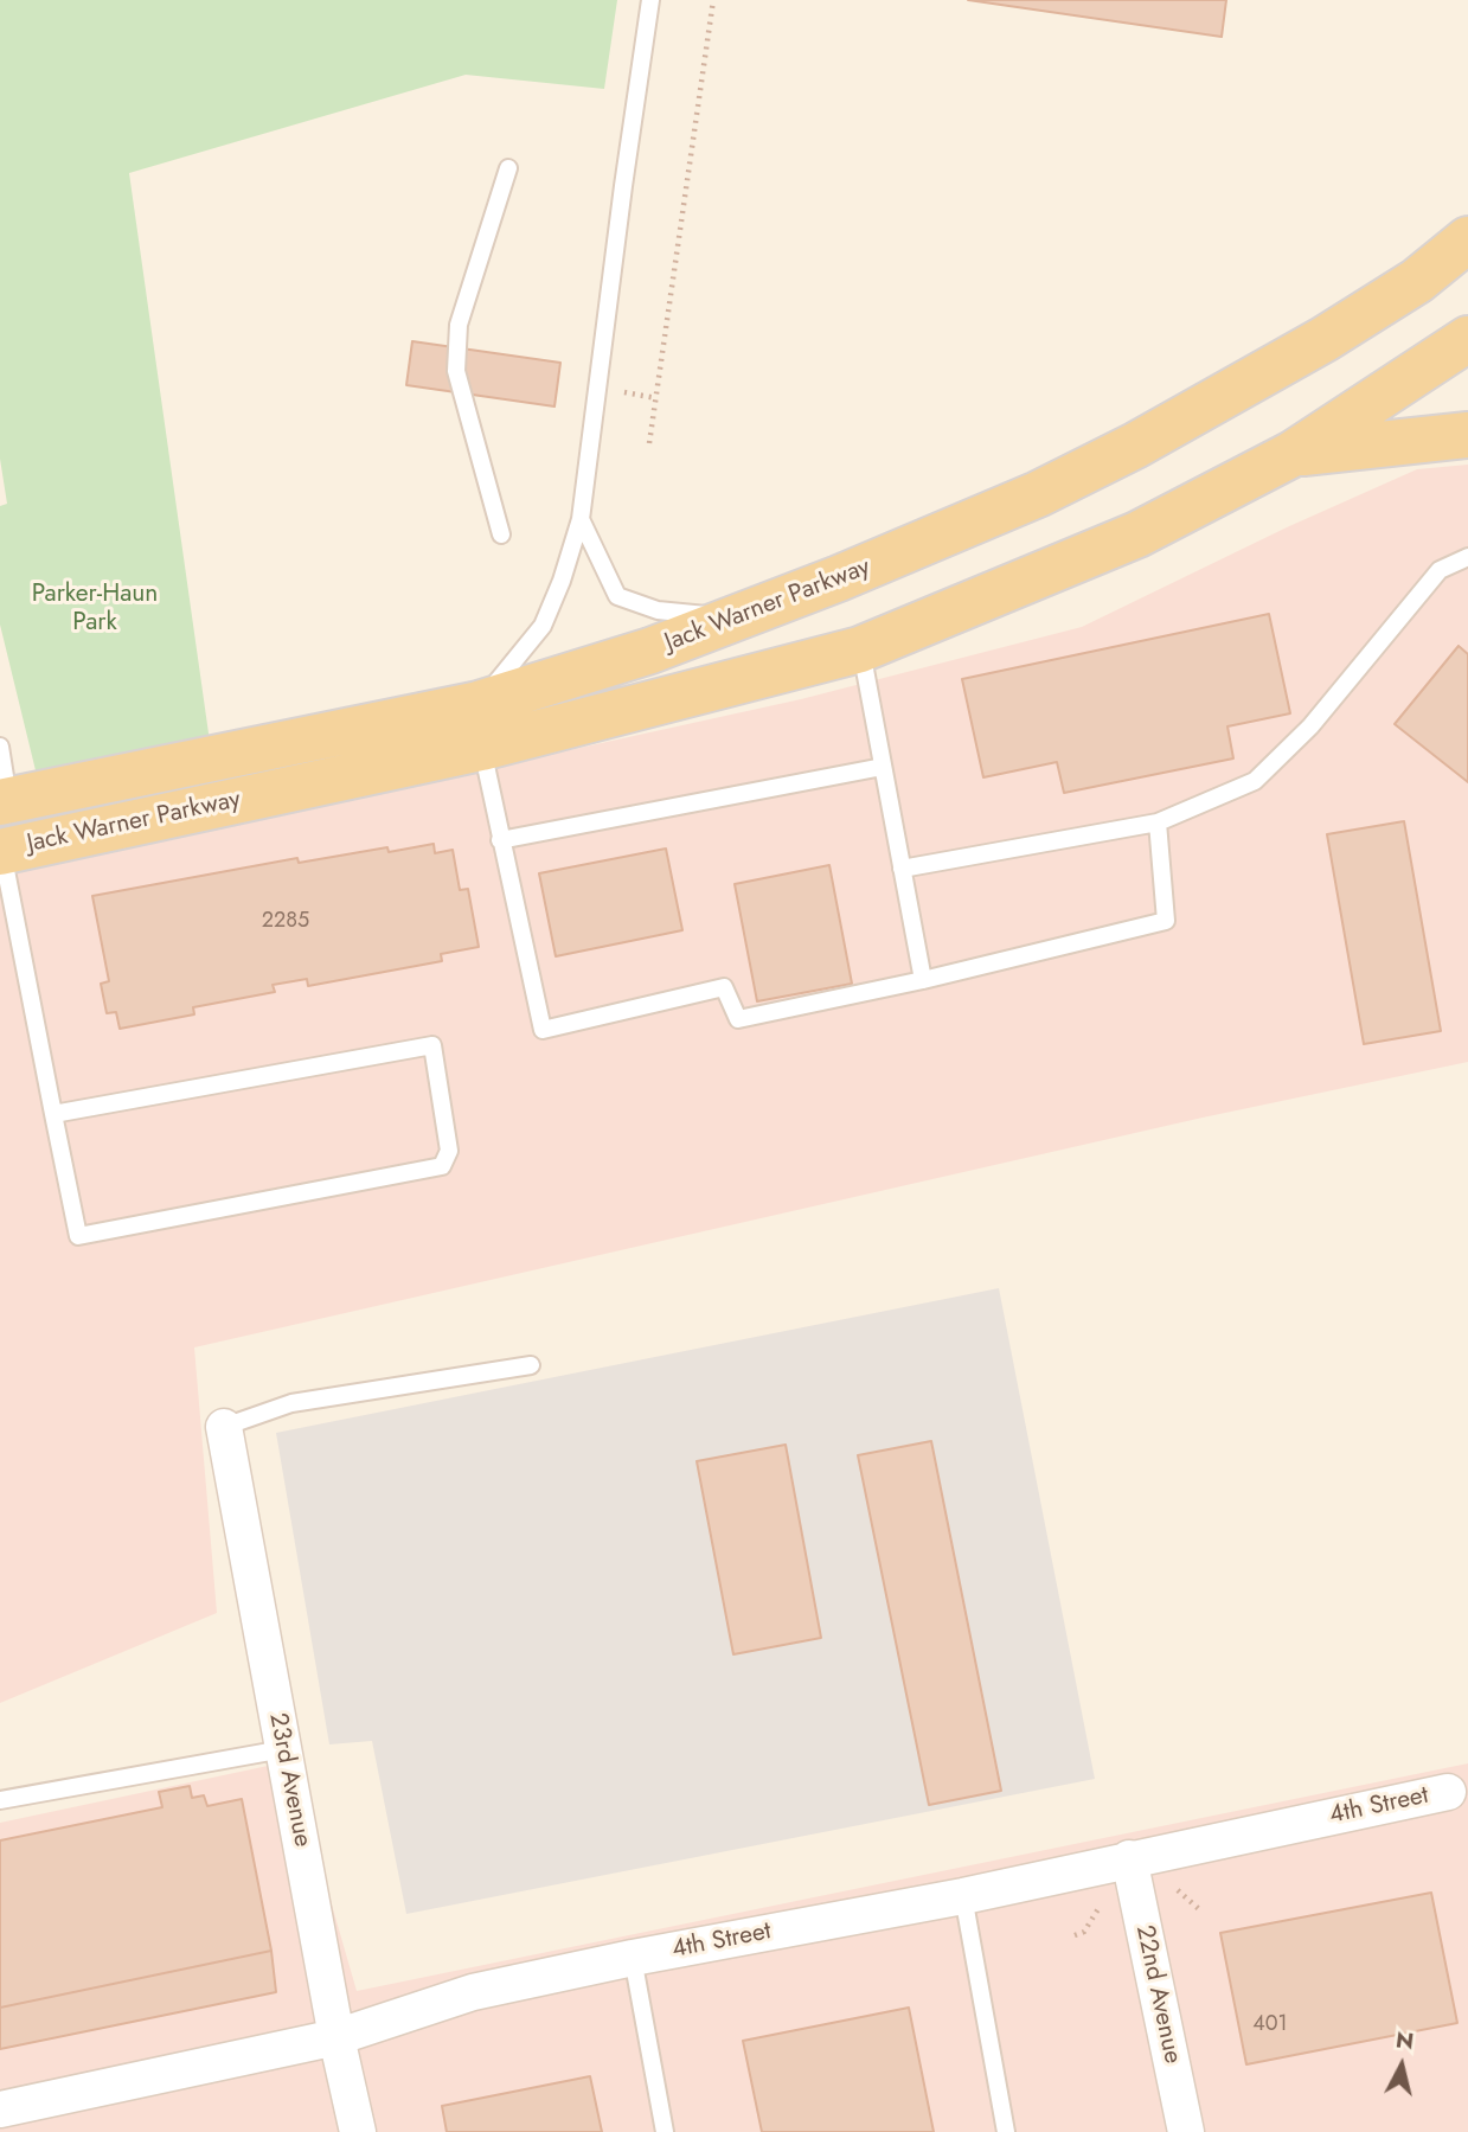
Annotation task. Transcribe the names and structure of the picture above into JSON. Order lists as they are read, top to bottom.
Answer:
{
  "streets": {
    "main road": ["Jack Warner Parkway"],
    "street": ["23rd Avenue", "4th Street", "22nd Avenue"]
  },
  "crossings": [
    ["23rd Avenue", "4th Street"],
    ["4th Street", "22nd Avenue"]
  ],
  "parks": ["Parker-Haun Park"],
  "house_numbers": ["2285", "401"],
  "north": "top"
}
